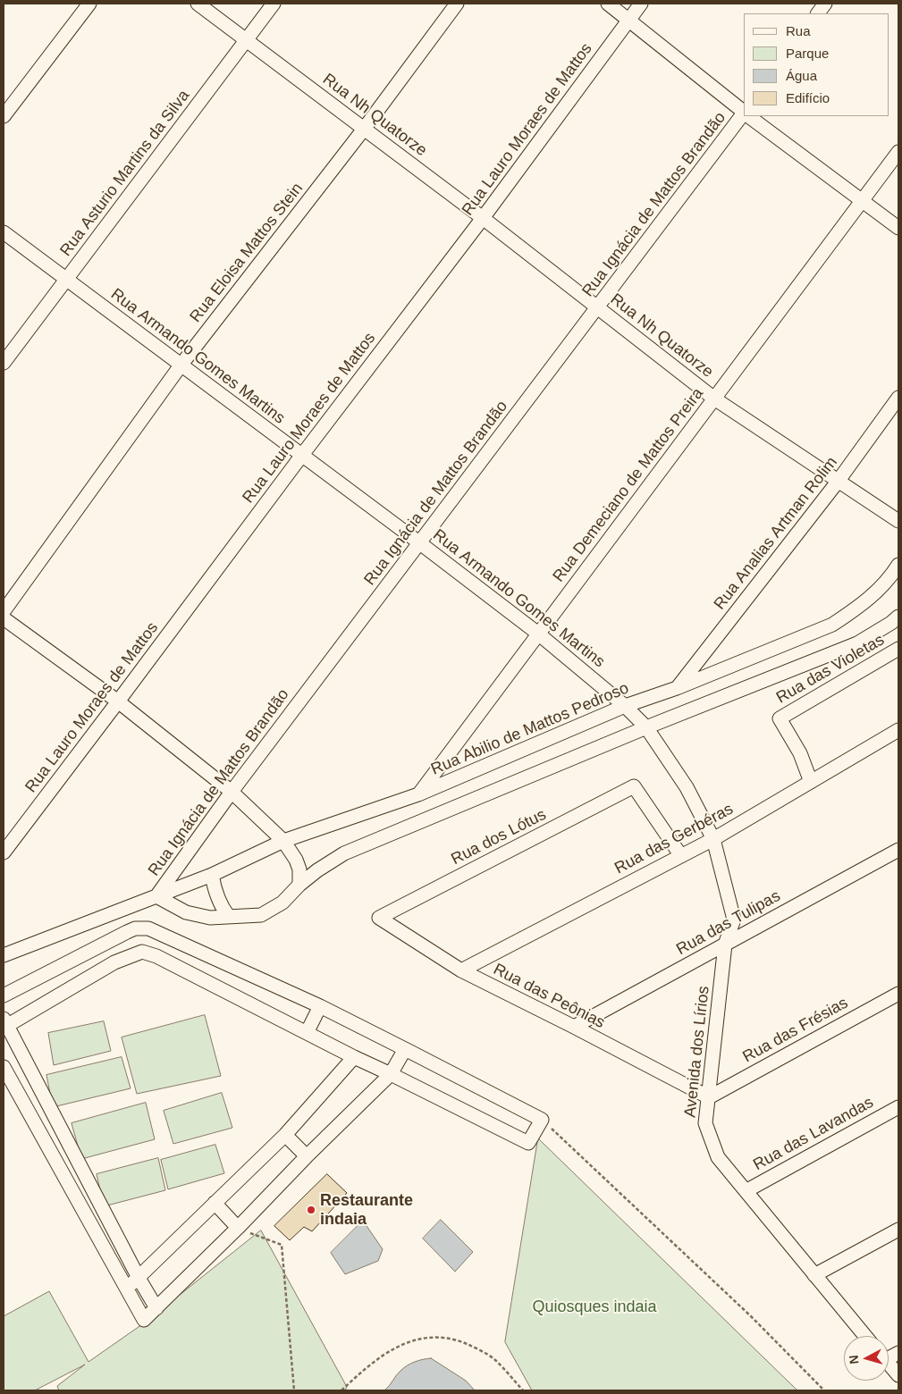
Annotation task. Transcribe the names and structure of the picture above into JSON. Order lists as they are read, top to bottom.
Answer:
{
  "streets": {
    "street": [
      "Rua Nh Quatorze",
      "Rua Lauro Moraes de Mattos",
      "Rua Asturio Martins da Silva",
      "Rua Ignácia de Mattos Brandão",
      "Rua Eloisa Mattos Stein",
      "Rua Armando Gomes Martins",
      "Rua Demeciano de Mattos Preira",
      "Rua Analias Artman Rolim",
      "Rua das Violetas",
      "Rua Abilio de Mattos Pedroso",
      "Rua dos Lótus",
      "Rua das Gerbéras",
      "Rua das Tulipas",
      "Rua das Peônias",
      "Rua das Frésias",
      "Avenida dos Lírios",
      "Rua das Lavandas"
    ]
  },
  "crossings": [
    ["Rua Nh Quatorze", "Rua Lauro Moraes de Mattos"],
    ["Rua Nh Quatorze", "Rua Asturio Martins da Silva"],
    ["Rua Nh Quatorze", "Rua Ignácia de Mattos Brandão"],
    ["Rua Nh Quatorze", "Rua Eloisa Mattos Stein"],
    ["Rua Nh Quatorze", "Rua Demeciano de Mattos Preira"],
    ["Rua Nh Quatorze", "Rua Analias Artman Rolim"],
    ["Rua Lauro Moraes de Mattos", "Rua Armando Gomes Martins"],
    ["Rua Asturio Martins da Silva", "Rua Armando Gomes Martins"],
    ["Rua Ignácia de Mattos Brandão", "Rua Armando Gomes Martins"],
    ["Rua Ignácia de Mattos Brandão", "Rua Abilio de Mattos Pedroso"],
    ["Rua Eloisa Mattos Stein", "Rua Armando Gomes Martins"],
    ["Rua Armando Gomes Martins", "Rua Demeciano de Mattos Preira"],
    ["Rua Armando Gomes Martins", "Rua Abilio de Mattos Pedroso"],
    ["Rua Armando Gomes Martins", "Avenida dos Lírios"],
    ["Rua Demeciano de Mattos Preira", "Rua Abilio de Mattos Pedroso"],
    ["Rua Analias Artman Rolim", "Rua Abilio de Mattos Pedroso"],
    ["Rua das Violetas", "Rua das Gerbéras"],
    ["Rua dos Lótus", "Rua das Gerbéras"],
    ["Rua dos Lótus", "Rua das Peônias"],
    ["Rua das Gerbéras", "Rua das Peônias"],
    ["Rua das Gerbéras", "Avenida dos Lírios"],
    ["Rua das Tulipas", "Rua das Peônias"],
    ["Rua das Tulipas", "Avenida dos Lírios"],
    ["Rua das Peônias", "Rua das Frésias"],
    ["Rua das Peônias", "Avenida dos Lírios"],
    ["Rua das Frésias", "Avenida dos Lírios"],
    ["Avenida dos Lírios", "Rua das Lavandas"]
  ],
  "parks": ["Quiosques indaia"],
  "places": ["Restaurante indaia"],
  "legend": [
    "Rua",
    "Parque",
    "Água",
    "Edifício"
  ],
  "north": "left"
}
